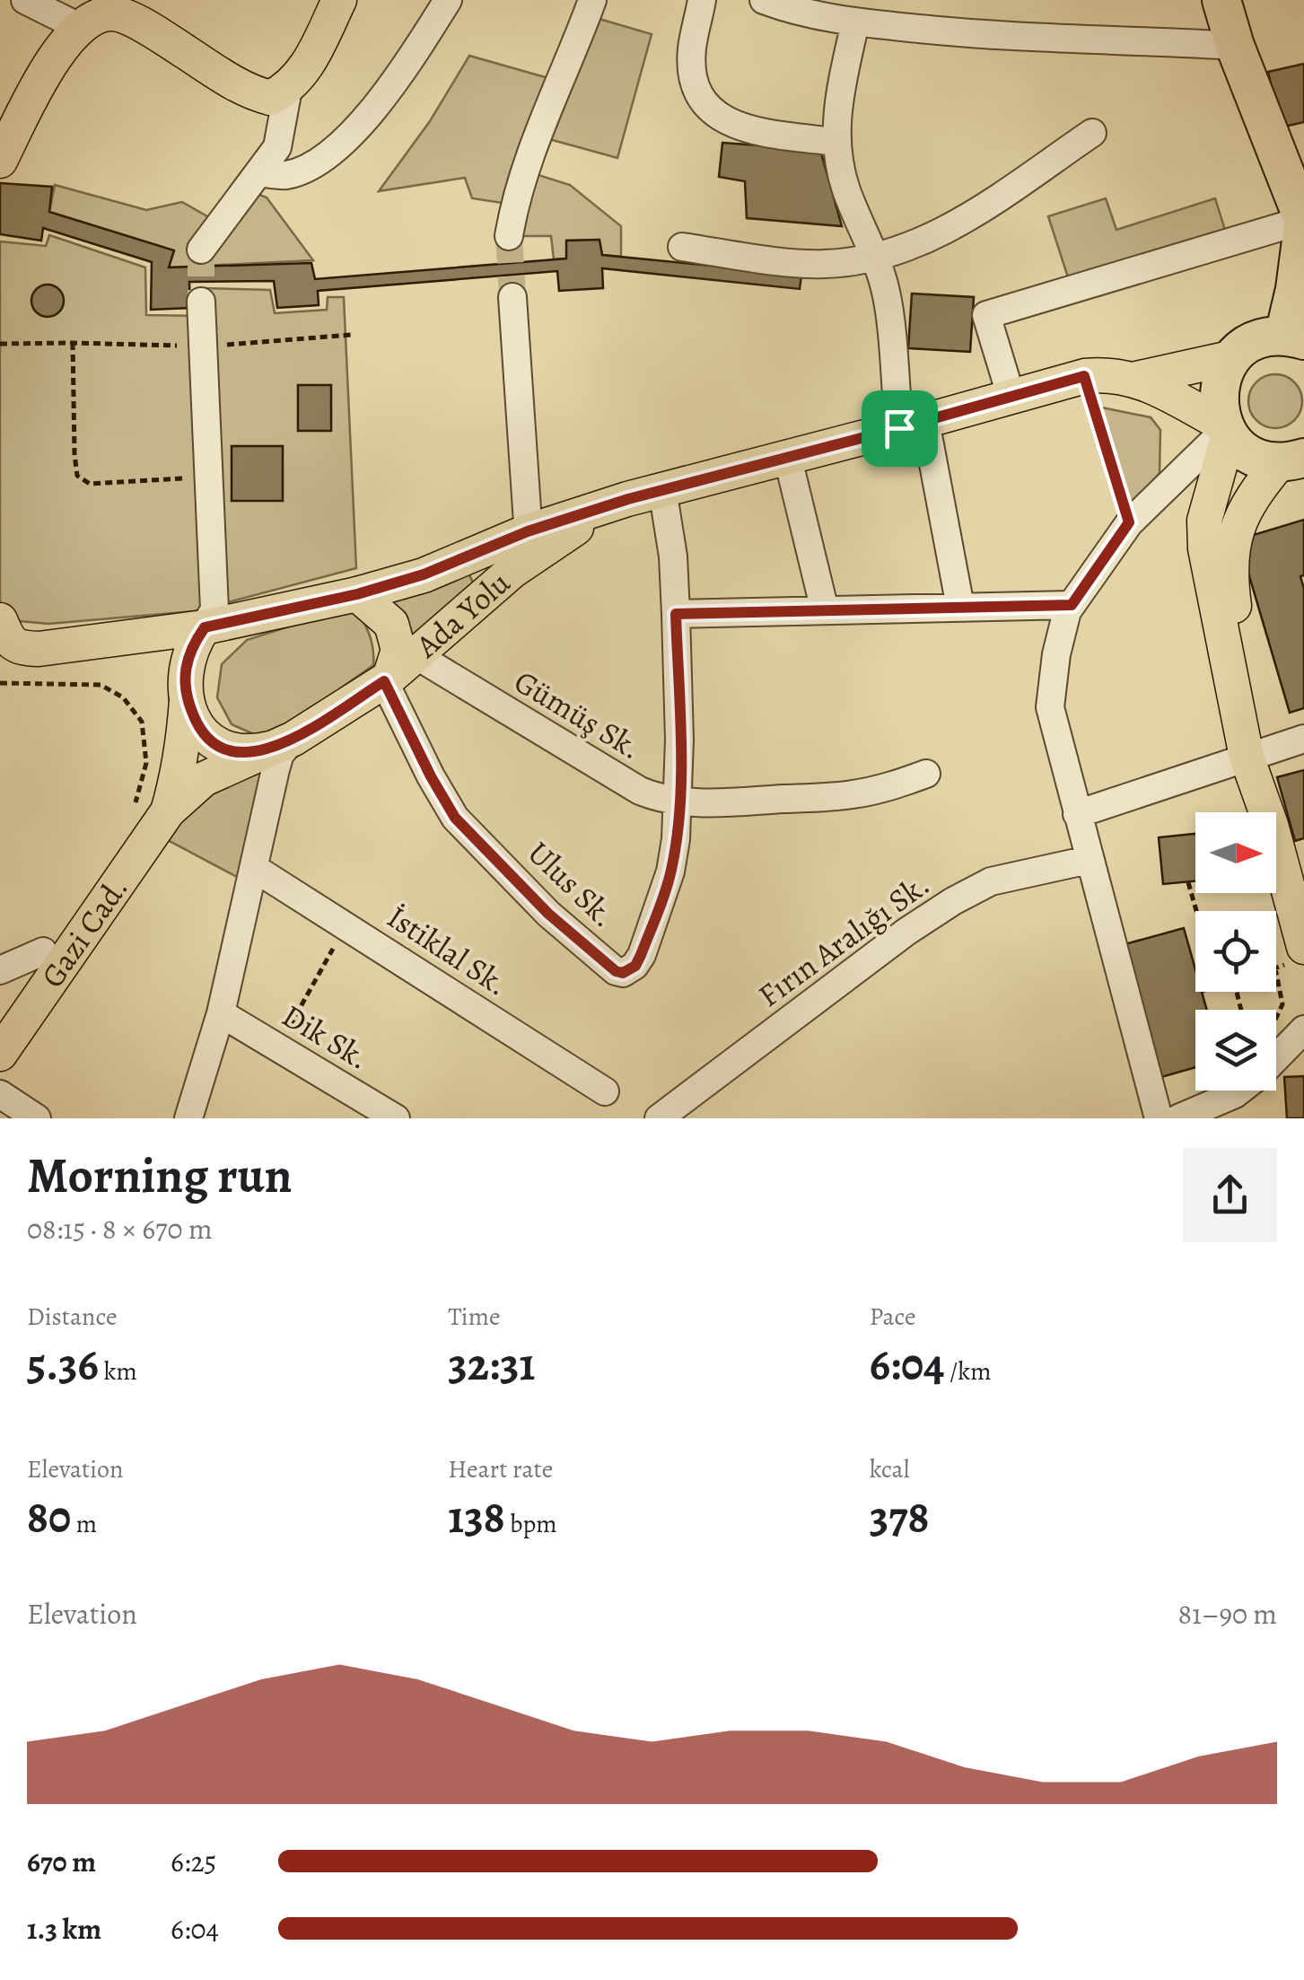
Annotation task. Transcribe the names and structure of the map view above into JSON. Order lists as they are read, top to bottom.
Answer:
{
  "streets": {
    "main road": ["Ada Yolu", "Gazi Cad."],
    "street": [
      "Gümüş Sk.",
      "Ulus Sk.",
      "Fırın Aralığı Sk.",
      "İstiklal Sk.",
      "Dik Sk."
    ]
  },
  "crossings": [
    ["Ada Yolu", "Gümüş Sk."],
    ["Ada Yolu", "Ulus Sk."],
    ["Ada Yolu", "Gazi Cad."],
    ["Gümüş Sk.", "Ulus Sk."]
  ],
  "north": "right",
  "page": {
    "heading": ["Morning run", "08:15 · 8 × 670 m"],
    "stats": [
      ["Distance", "5.36 km"],
      ["Time", "32:31"],
      ["Pace", "6:04 /km"],
      ["Elevation", "80 m"],
      ["Heart rate", "138 bpm"],
      ["kcal", "378"]
    ],
    "chart": ["Elevation", "81–90 m"],
    "list": [
      {
        "name": "670 m",
        "note": "6:25"
      },
      {
        "name": "1.3 km",
        "note": "6:04"
      }
    ]
  }
}
